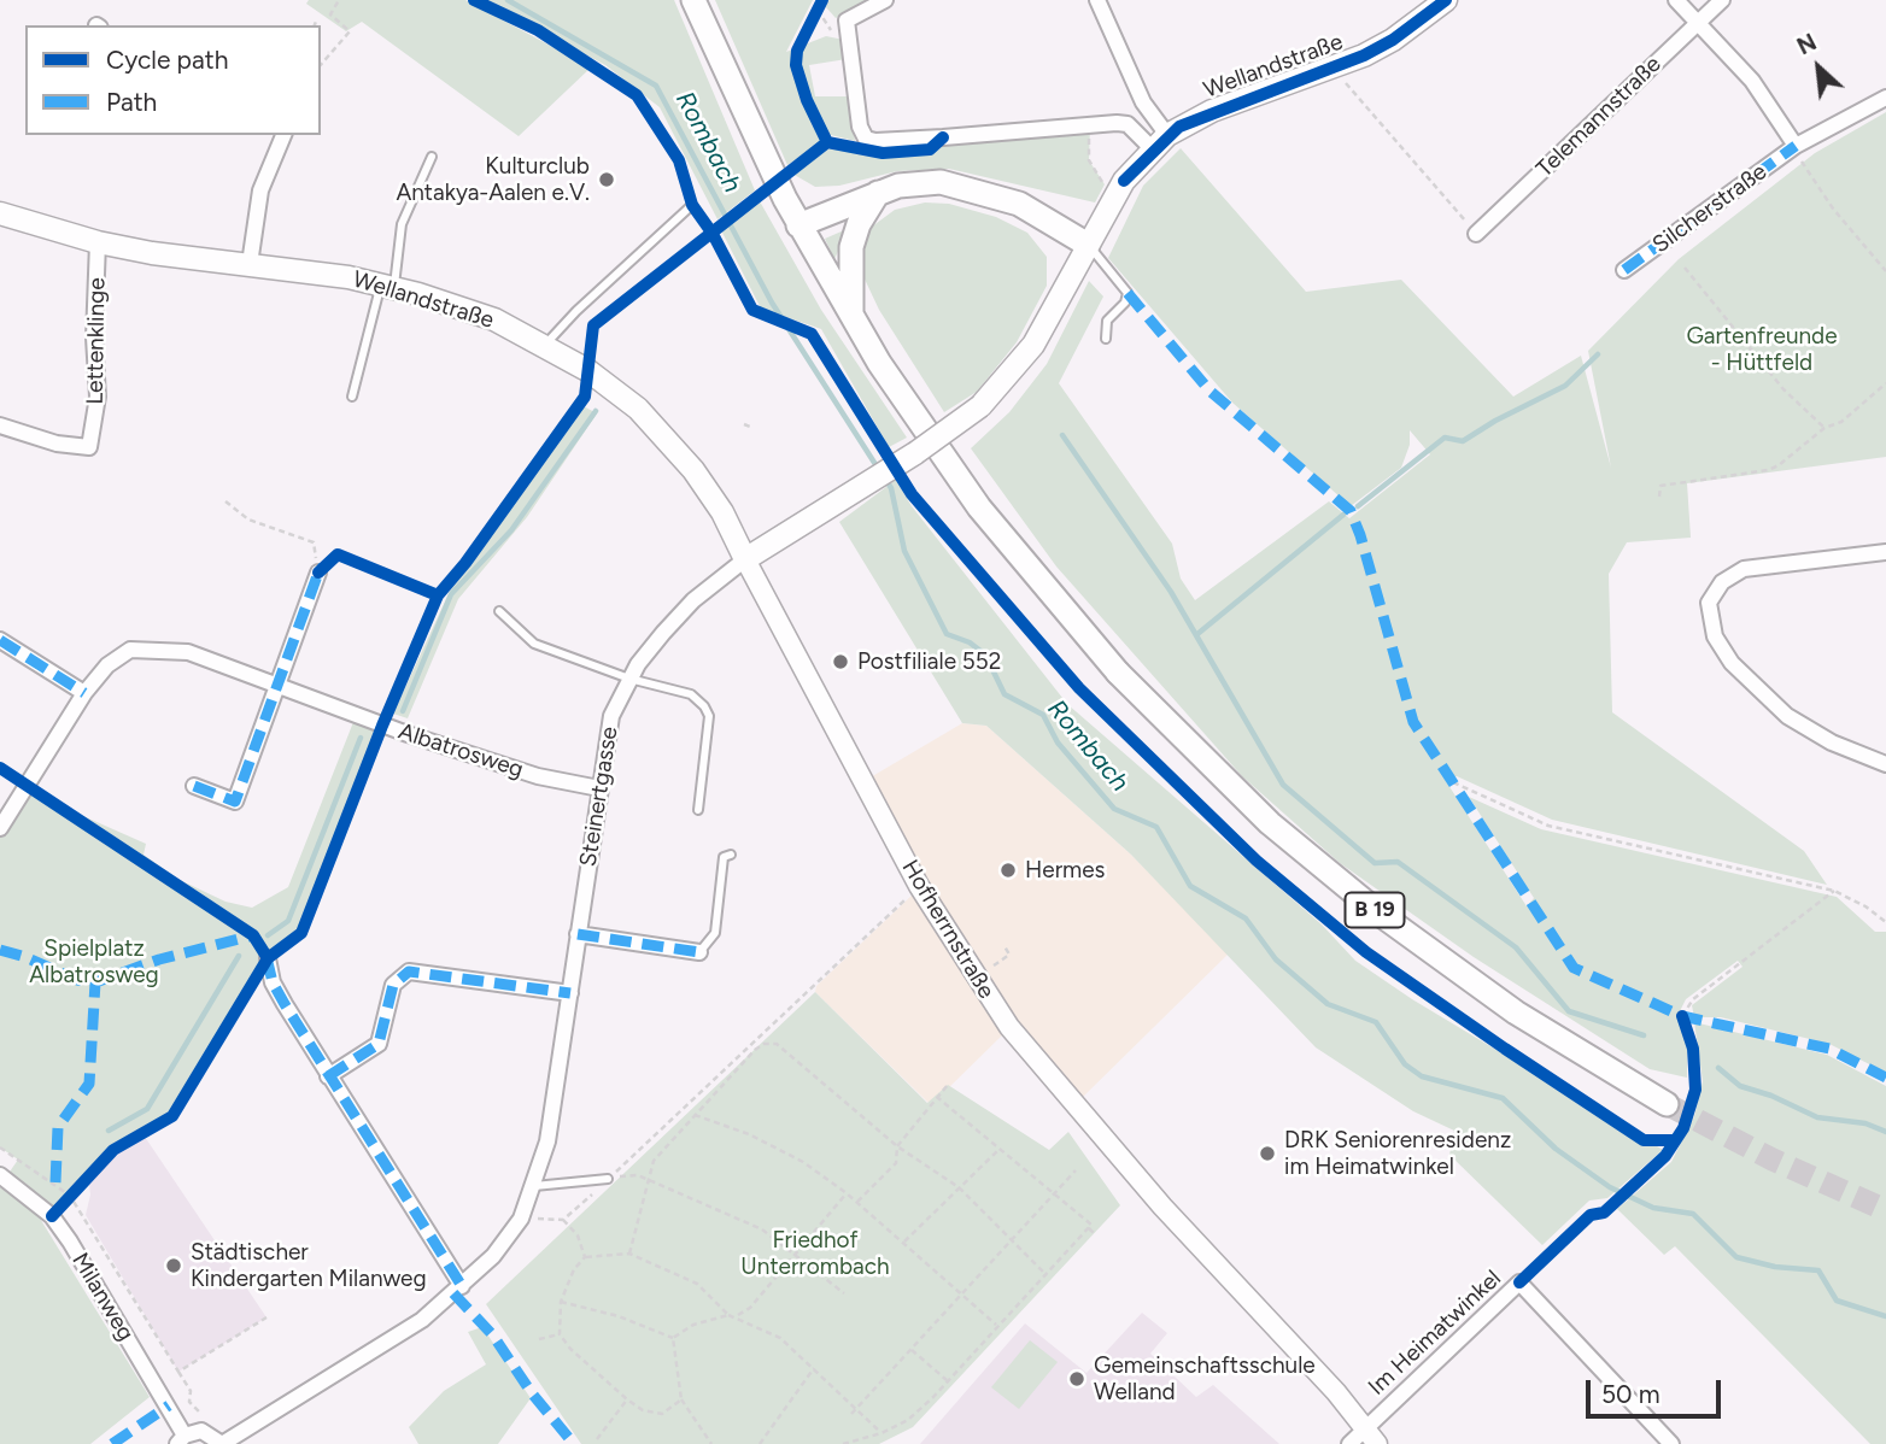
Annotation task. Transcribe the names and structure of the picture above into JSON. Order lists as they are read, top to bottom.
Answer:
{
  "streets": {
    "main road": ["Wellandstraße", "B 19", "Hofherrnstraße"],
    "street": [
      "Telemannstraße",
      "Silcherstraße",
      "Lettenklinge",
      "Albatrosweg",
      "Steinertgasse",
      "Milanweg",
      "Im Heimatwinkel"
    ]
  },
  "crossings": [
    ["Wellandstraße", "Lettenklinge"],
    ["Wellandstraße", "Steinertgasse"],
    ["Wellandstraße", "Hofherrnstraße"],
    ["Albatrosweg", "Steinertgasse"],
    ["Steinertgasse", "Hofherrnstraße"],
    ["Steinertgasse", "Milanweg"],
    ["Hofherrnstraße", "Im Heimatwinkel"]
  ],
  "water": ["Rombach"],
  "parks": ["Gartenfreunde - Hüttfeld", "Spielplatz Albatrosweg", "Friedhof Unterrombach"],
  "places": [
    "Kulturclub Antakya-Aalen e.V.",
    "Postfiliale 552",
    "Hermes",
    "DRK Seniorenresidenz im Heimatwinkel",
    "Städtischer Kindergarten Milanweg",
    "Gemeinschaftsschule Welland"
  ],
  "legend": ["Cycle path", "Path"],
  "scale_bar": "50 m",
  "north": "top left"
}
